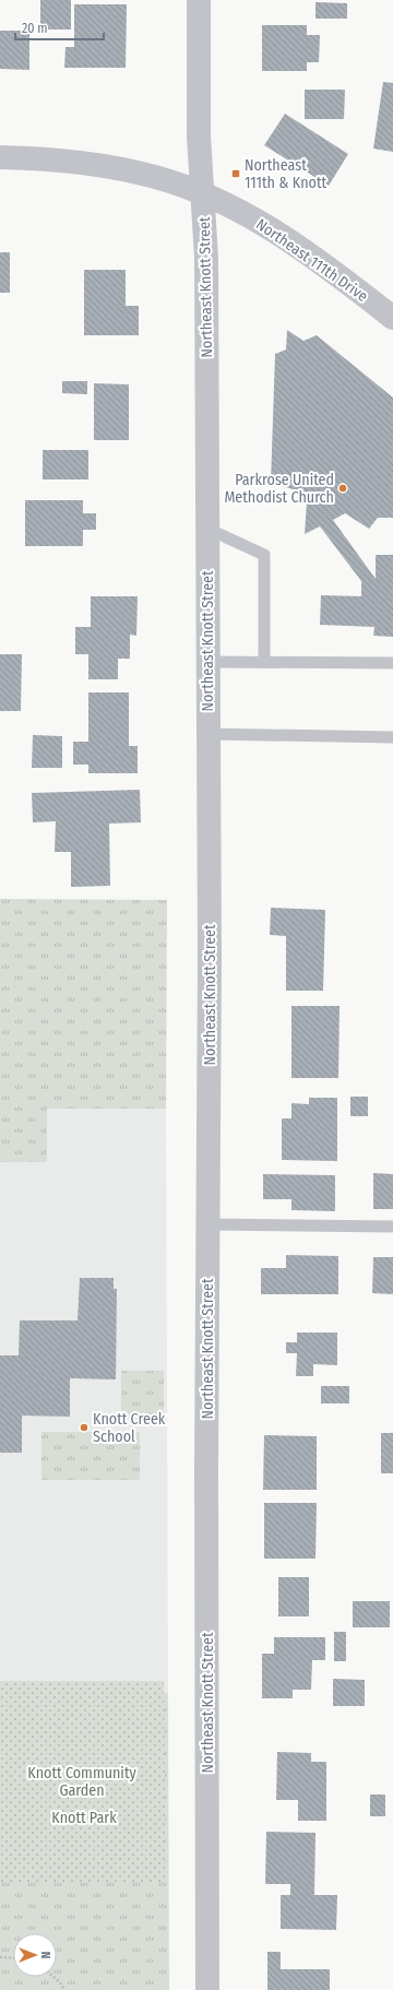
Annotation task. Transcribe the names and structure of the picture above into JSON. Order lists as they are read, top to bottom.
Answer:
{
  "streets": {
    "street": ["Northeast 111th Drive", "Northeast Knott Street"]
  },
  "crossings": [
    ["Northeast 111th Drive", "Northeast Knott Street"]
  ],
  "parks": ["Knott Community Garden", "Knott Park"],
  "places": {
    "transit": ["Northeast 111th & Knott"],
    "other": ["Parkrose United Methodist Church", "Knott Creek School"]
  },
  "scale_bar": "20 m",
  "north": "right"
}
